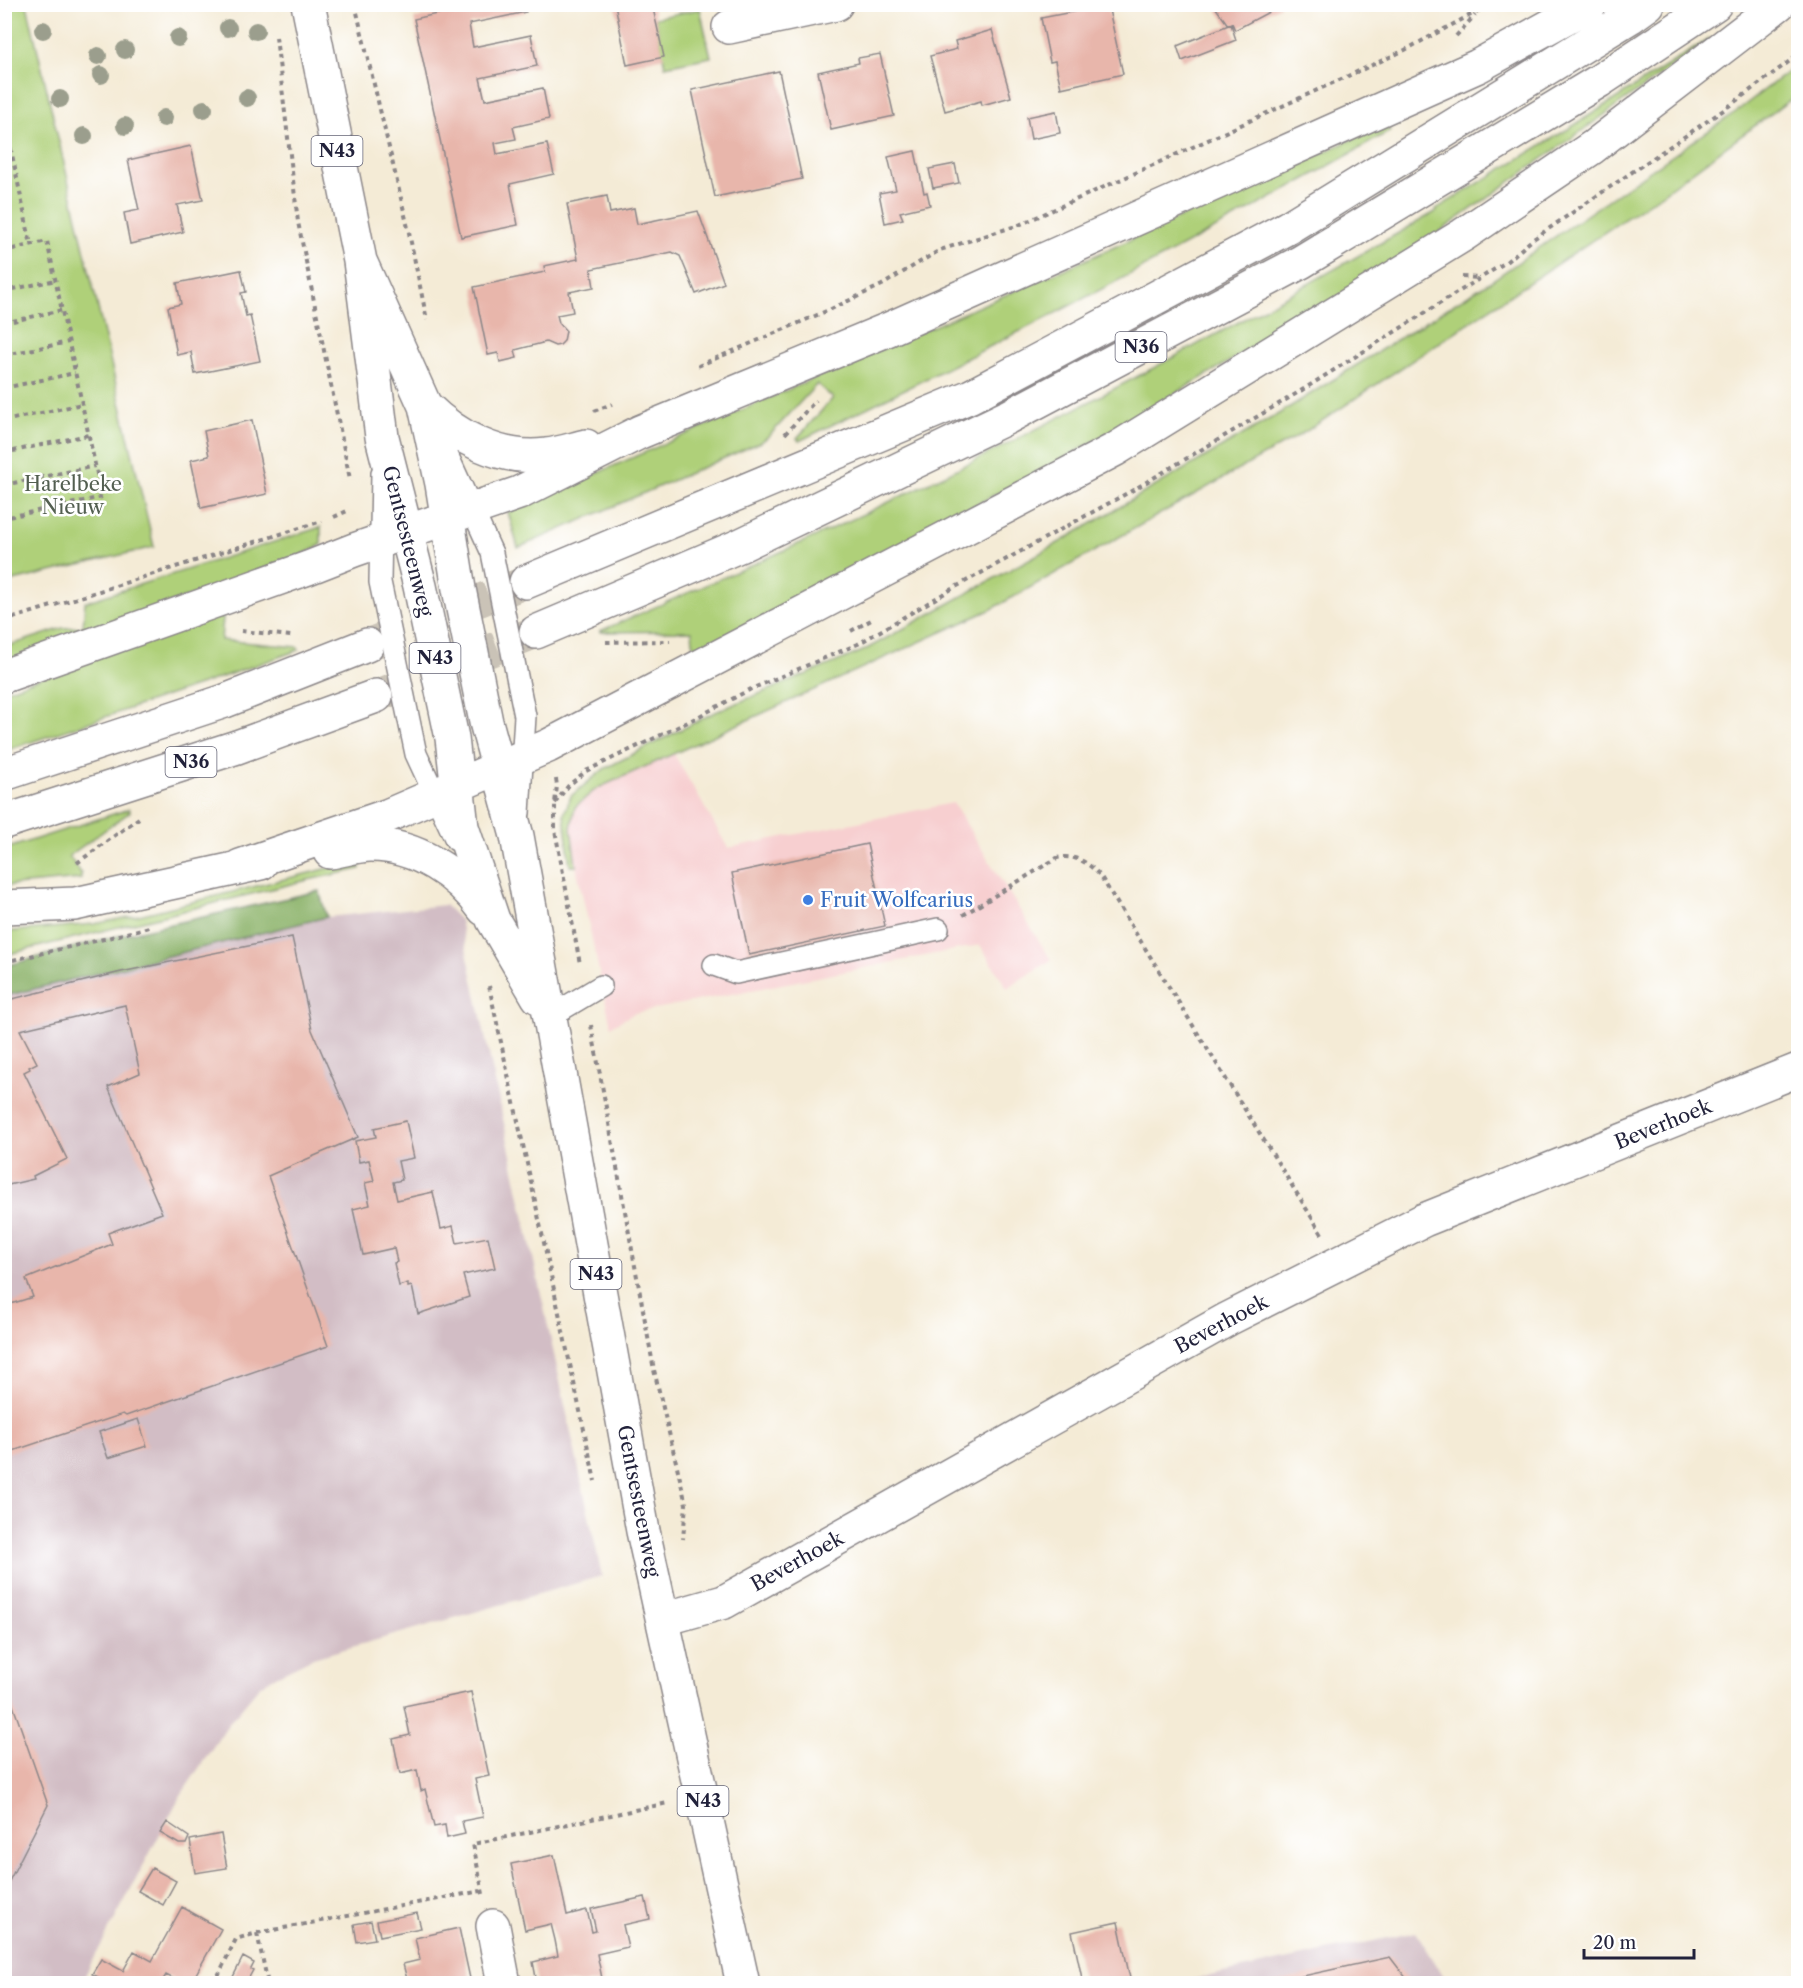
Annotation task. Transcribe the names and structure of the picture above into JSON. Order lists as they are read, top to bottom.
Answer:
{
  "streets": {
    "main road": [
      "N43",
      "N36",
      "Gentsesteenweg",
      "Beverhoek"
    ]
  },
  "crossings": [
    ["Gentsesteenweg", "Beverhoek"]
  ],
  "parks": ["Harelbeke Nieuw"],
  "places": ["Fruit Wolfcarius"],
  "scale_bar": "20 m"
}
